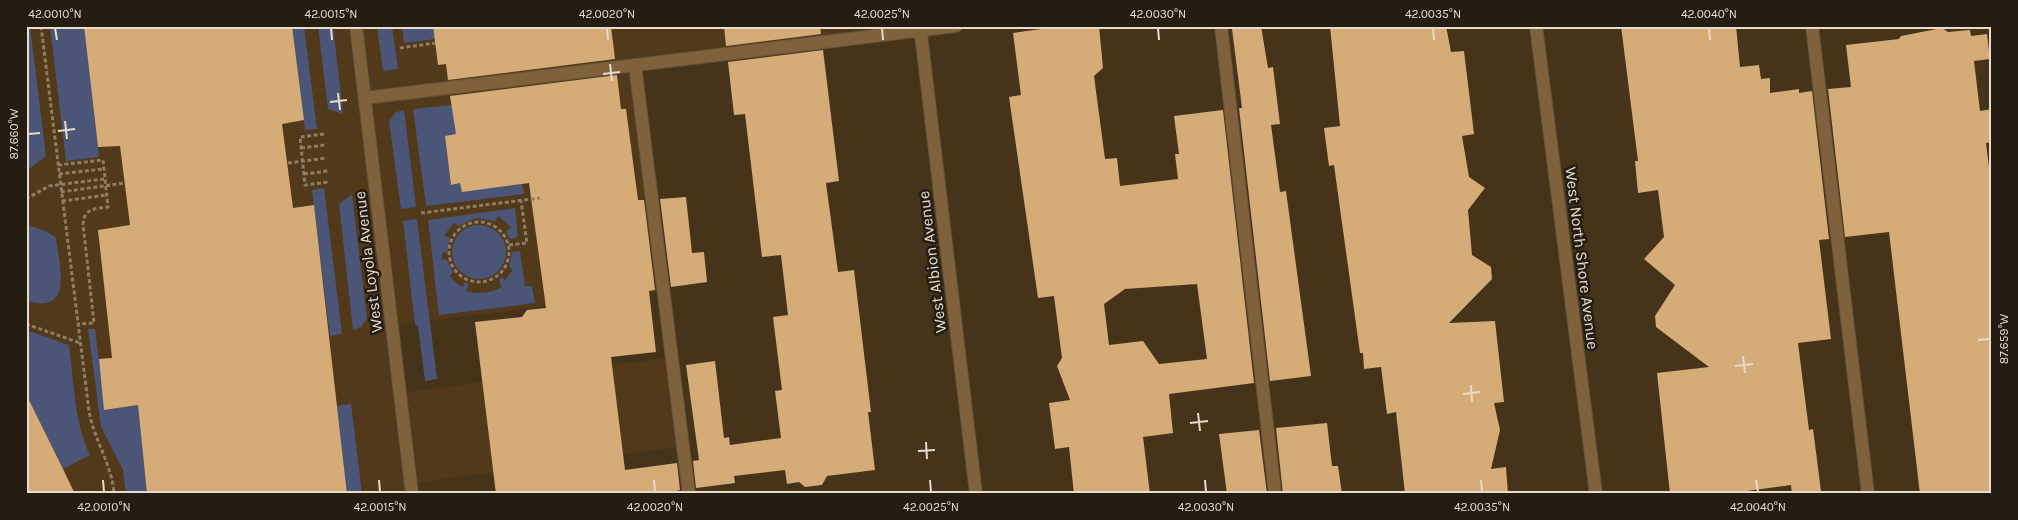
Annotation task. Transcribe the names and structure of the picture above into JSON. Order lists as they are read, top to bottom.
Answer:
{
  "streets": {
    "street": ["West North Shore Avenue", "West Loyola Avenue", "West Albion Avenue"]
  },
  "coordinates": [
    "42.0010°N",
    "42.0015°N",
    "42.0020°N",
    "42.0025°N",
    "42.0030°N",
    "42.0035°N",
    "42.0040°N",
    "87.660°W",
    "87.659°W"
  ]
}
